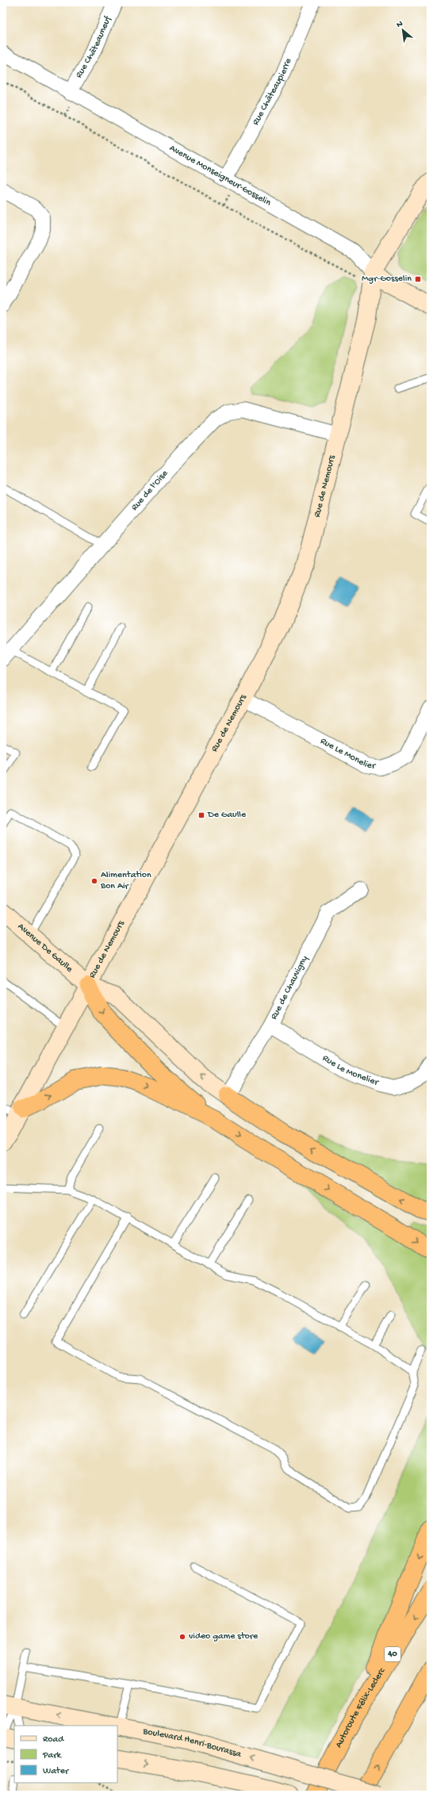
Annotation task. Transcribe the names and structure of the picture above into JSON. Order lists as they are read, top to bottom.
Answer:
{
  "streets": {
    "highway": ["40", "Autoroute Félix-Leclerc"],
    "street": [
      "Rue Châteauneuf",
      "Rue Châteaupierre",
      "Avenue Monseigneur-Gosselin",
      "Rue de Nemours",
      "Rue de l'Oise",
      "Rue Le Monelier",
      "Avenue De Gaulle",
      "Rue de Chauvigny",
      "Boulevard Henri-Bourassa"
    ]
  },
  "crossings": [
    ["Rue Châteauneuf", "Avenue Monseigneur-Gosselin"],
    ["Rue Châteaupierre", "Avenue Monseigneur-Gosselin"],
    ["Avenue Monseigneur-Gosselin", "Rue de Nemours"],
    ["Rue de Nemours", "Rue de l'Oise"],
    ["Rue de Nemours", "Rue Le Monelier"],
    ["Rue de Nemours", "Avenue De Gaulle"],
    ["Rue Le Monelier", "Rue de Chauvigny"]
  ],
  "places": {
    "transit": ["Mgr-Gosselin", "De Gaulle"],
    "other": ["Alimentation Bon Air", "video game store"]
  },
  "legend": ["Road", "Park", "Water"],
  "north": "top left"
}
